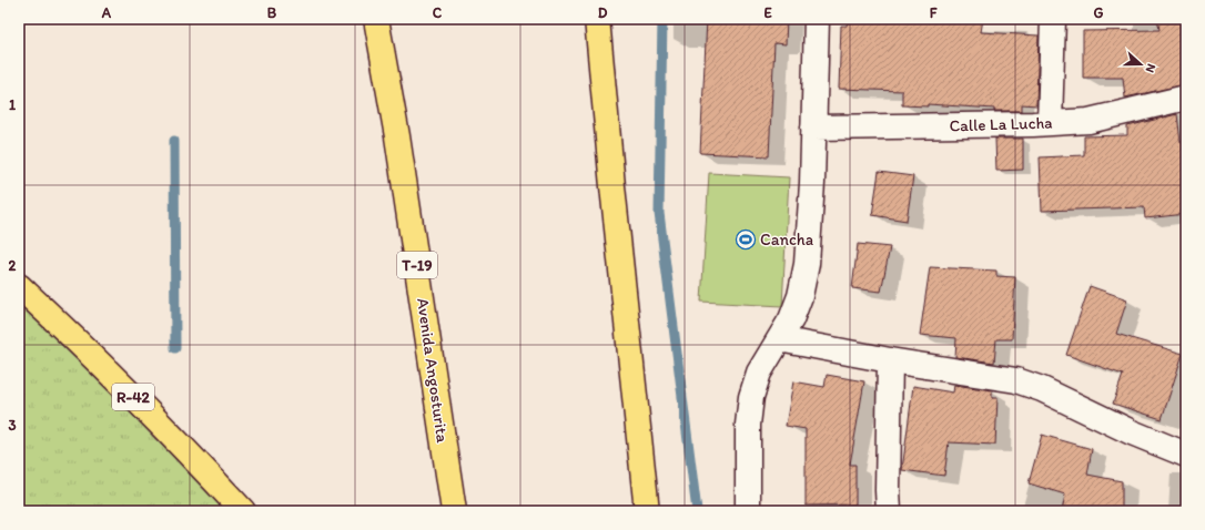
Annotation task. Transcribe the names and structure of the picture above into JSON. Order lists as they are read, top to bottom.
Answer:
{
  "streets": {
    "main road": ["T-19", "Avenida Angosturita", "R-42"],
    "street": ["Calle La Lucha"]
  },
  "places": {
    "sports": ["Cancha"]
  },
  "north": "right",
  "grid": {
    "columns": [
      "A",
      "B",
      "C",
      "D",
      "E",
      "F",
      "G"
    ],
    "rows": ["1", "2", "3"]
  }
}
